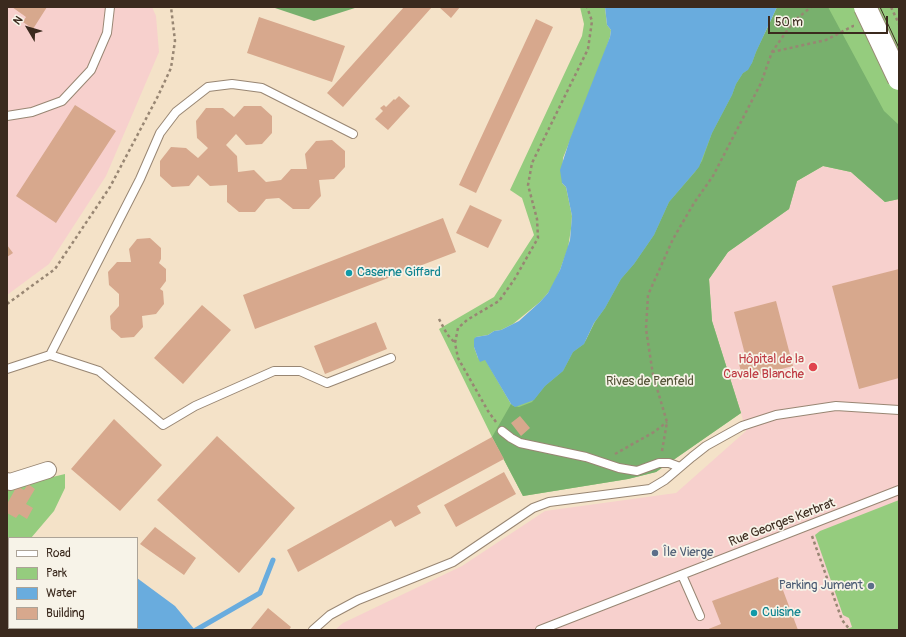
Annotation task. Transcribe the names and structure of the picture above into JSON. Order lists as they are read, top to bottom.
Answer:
{
  "streets": {
    "lane": ["Rue Georges Kerbrat"]
  },
  "parks": ["Rives de Penfeld"],
  "places": [
    "Caserne Giffard",
    "Hôpital de la Cavale Blanche",
    "Île Vierge",
    "Parking Jument",
    "Cuisine"
  ],
  "legend": [
    "Road",
    "Park",
    "Water",
    "Building"
  ],
  "scale_bar": "50 m",
  "north": "top left"
}
